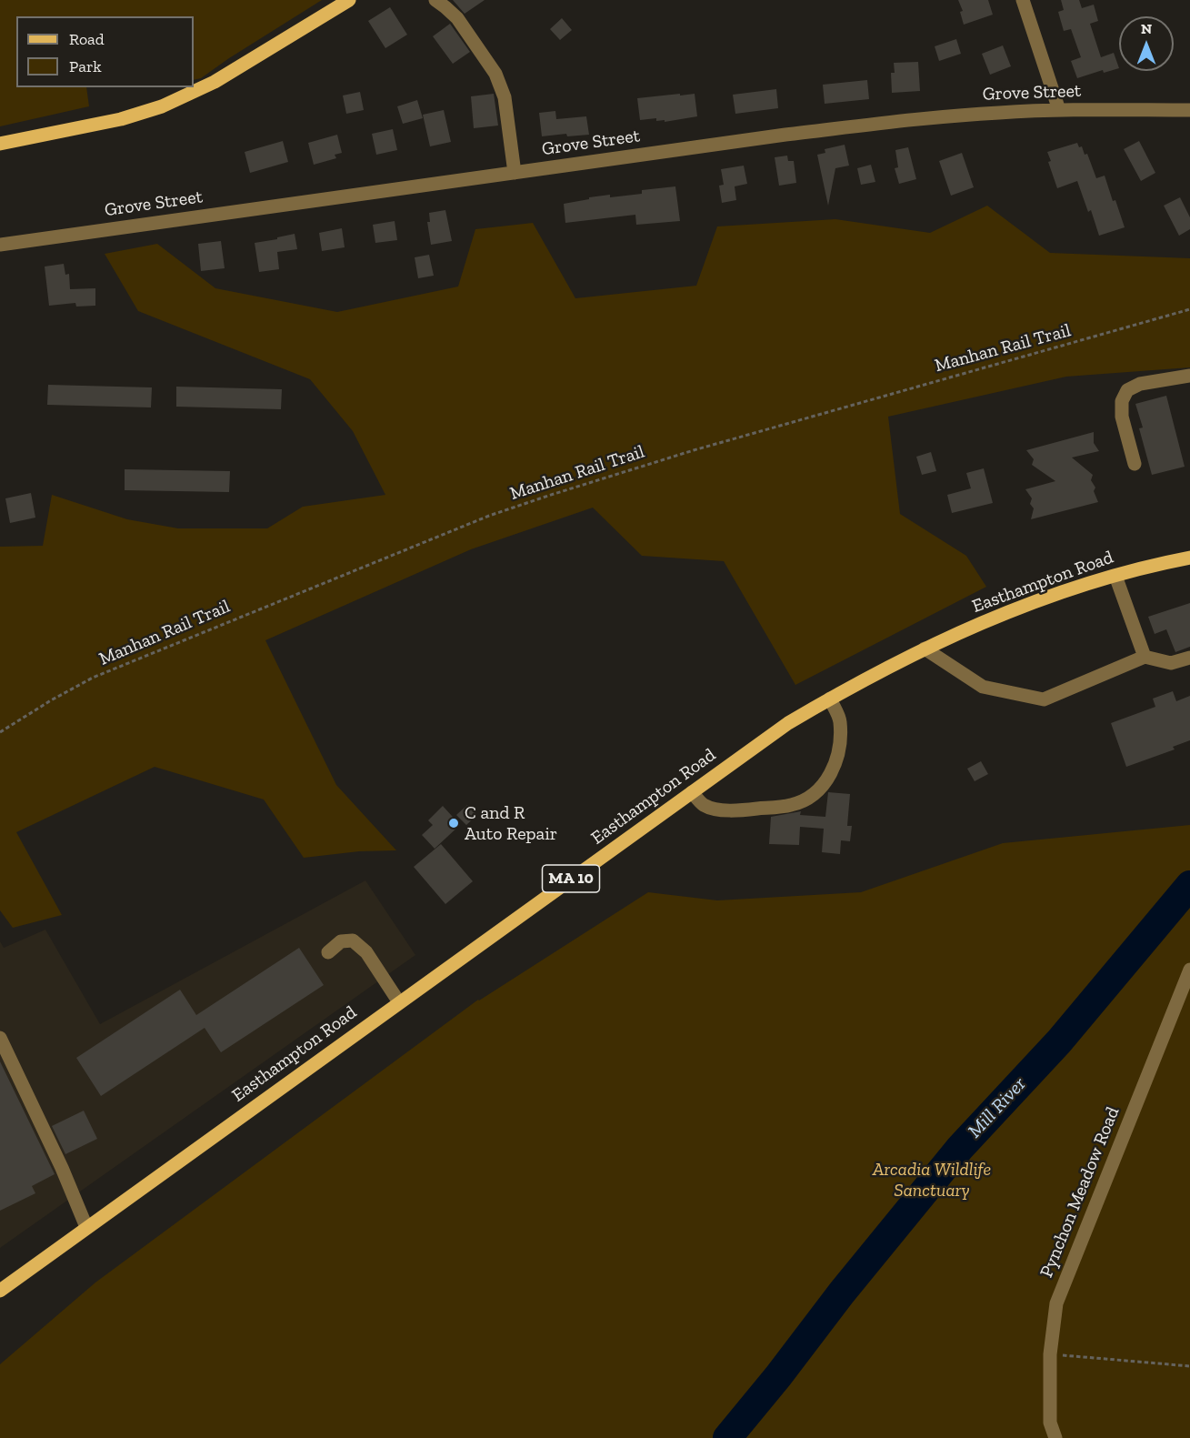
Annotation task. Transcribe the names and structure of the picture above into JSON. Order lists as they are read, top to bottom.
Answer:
{
  "streets": {
    "main road": ["Easthampton Road", "MA 10"],
    "street": ["Grove Street", "Pynchon Meadow Road"],
    "path": ["Manhan Rail Trail"]
  },
  "water": ["Mill River"],
  "parks": ["Arcadia Wildlife Sanctuary"],
  "places": ["C and R Auto Repair"],
  "legend": ["Road", "Park"],
  "north": "top"
}
